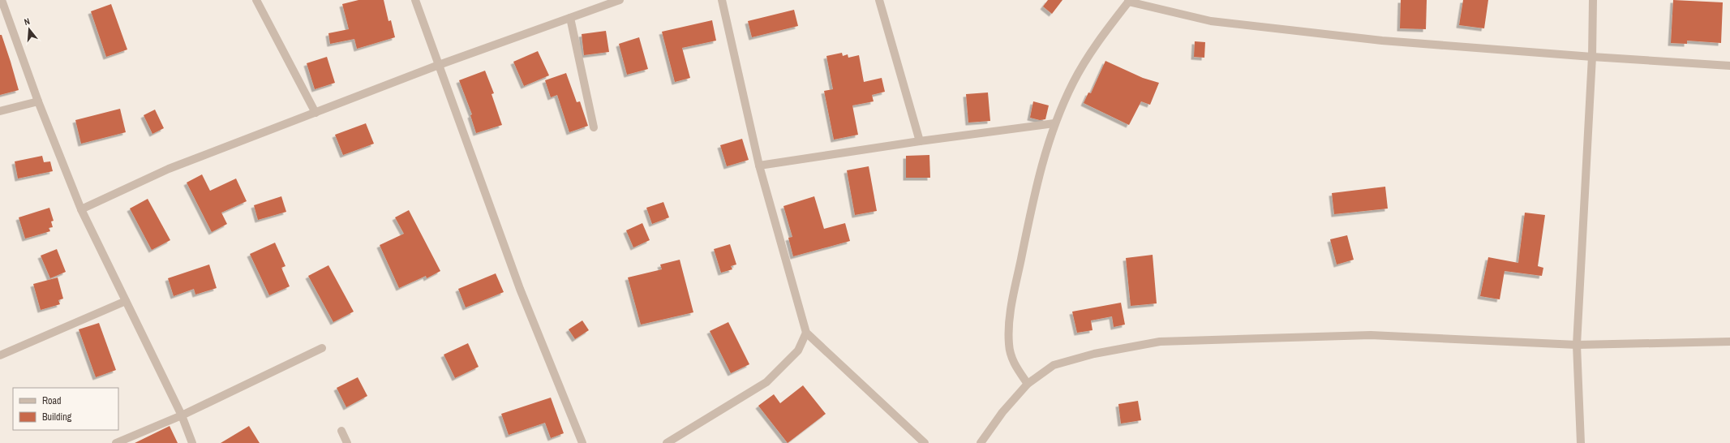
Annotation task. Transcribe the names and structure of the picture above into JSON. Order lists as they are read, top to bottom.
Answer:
{
  "legend": ["Road", "Building"],
  "north": "top"
}
